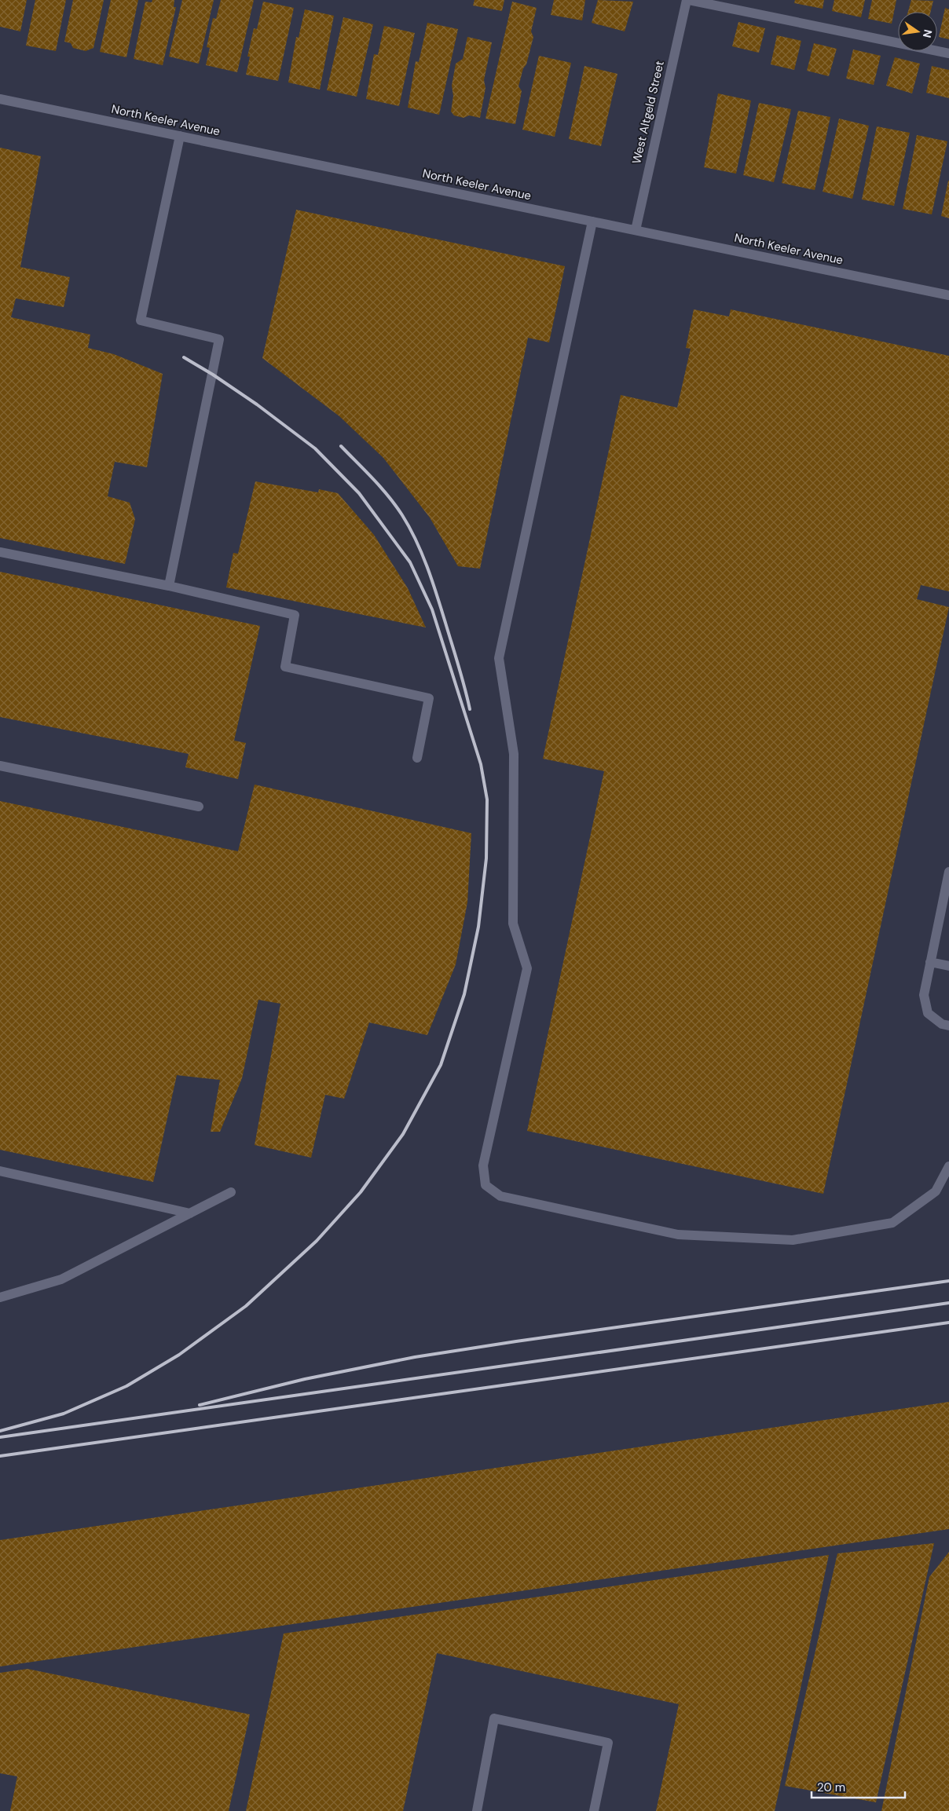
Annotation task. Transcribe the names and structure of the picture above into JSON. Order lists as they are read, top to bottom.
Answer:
{
  "streets": {
    "street": ["West Altgeld Street", "North Keeler Avenue"]
  },
  "crossings": [
    ["West Altgeld Street", "North Keeler Avenue"]
  ],
  "scale_bar": "20 m",
  "north": "right"
}
